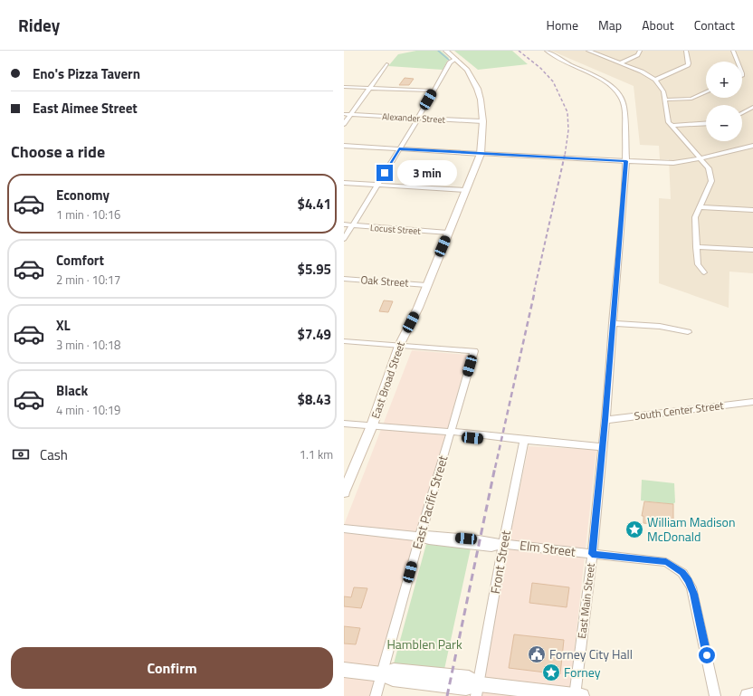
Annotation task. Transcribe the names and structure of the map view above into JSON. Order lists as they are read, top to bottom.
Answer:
{
  "streets": {
    "main road": ["East Broad Street"],
    "street": [
      "Alexander Street",
      "Locust Street",
      "Oak Street",
      "South Center Street",
      "East Pacific Street",
      "Elm Street",
      "Front Street",
      "East Main Street"
    ]
  },
  "crossings": [
    ["Alexander Street", "East Broad Street"],
    ["Locust Street", "East Broad Street"],
    ["Oak Street", "East Broad Street"],
    ["East Broad Street", "East Pacific Street"],
    ["South Center Street", "East Main Street"],
    ["East Pacific Street", "Elm Street"],
    ["Elm Street", "Front Street"],
    ["Elm Street", "East Main Street"]
  ],
  "parks": ["Hamblen Park"],
  "places": {
    "place": ["William Madison McDonald", "Forney"],
    "public building": ["Forney City Hall"]
  },
  "page": {
    "header": "Ridey",
    "nav": [
      "Home",
      "Map",
      "About",
      "Contact"
    ],
    "banner": ["Eno's Pizza Tavern", "East Aimee Street"],
    "map_buttons": ["+", "−"],
    "heading": "Choose a ride",
    "bubble": "3 min",
    "list": [
      {
        "name": "Economy",
        "note": "1 min · 10:16",
        "value": "$4.41"
      },
      {
        "name": "Comfort",
        "note": "2 min · 10:17",
        "value": "$5.95"
      },
      {
        "name": "XL",
        "note": "3 min · 10:18",
        "value": "$7.49"
      },
      {
        "name": "Black",
        "note": "4 min · 10:19",
        "value": "$8.43"
      }
    ],
    "pay": ["Cash", "1.1 km"],
    "buttons": "Confirm"
  }
}
